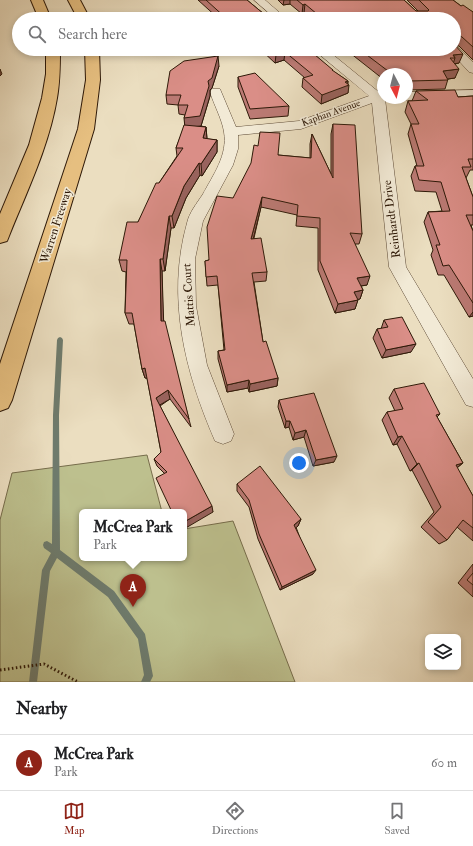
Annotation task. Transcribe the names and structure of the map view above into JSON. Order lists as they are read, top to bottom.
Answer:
{
  "streets": {
    "highway": ["Warren Freeway"],
    "street": ["Kaphan Avenue", "Reinhardt Drive", "Mattis Court"]
  },
  "crossings": [
    ["Kaphan Avenue", "Mattis Court"]
  ],
  "north": "bottom",
  "page": {
    "search": "Search here",
    "popup": ["McCrea Park", "Park"],
    "pins": "A",
    "heading": "Nearby",
    "list": [
      {
        "mark": "A",
        "name": "McCrea Park",
        "note": "Park",
        "value": "60 m"
      }
    ],
    "nav": ["Map", "Directions", "Saved"]
  }
}
